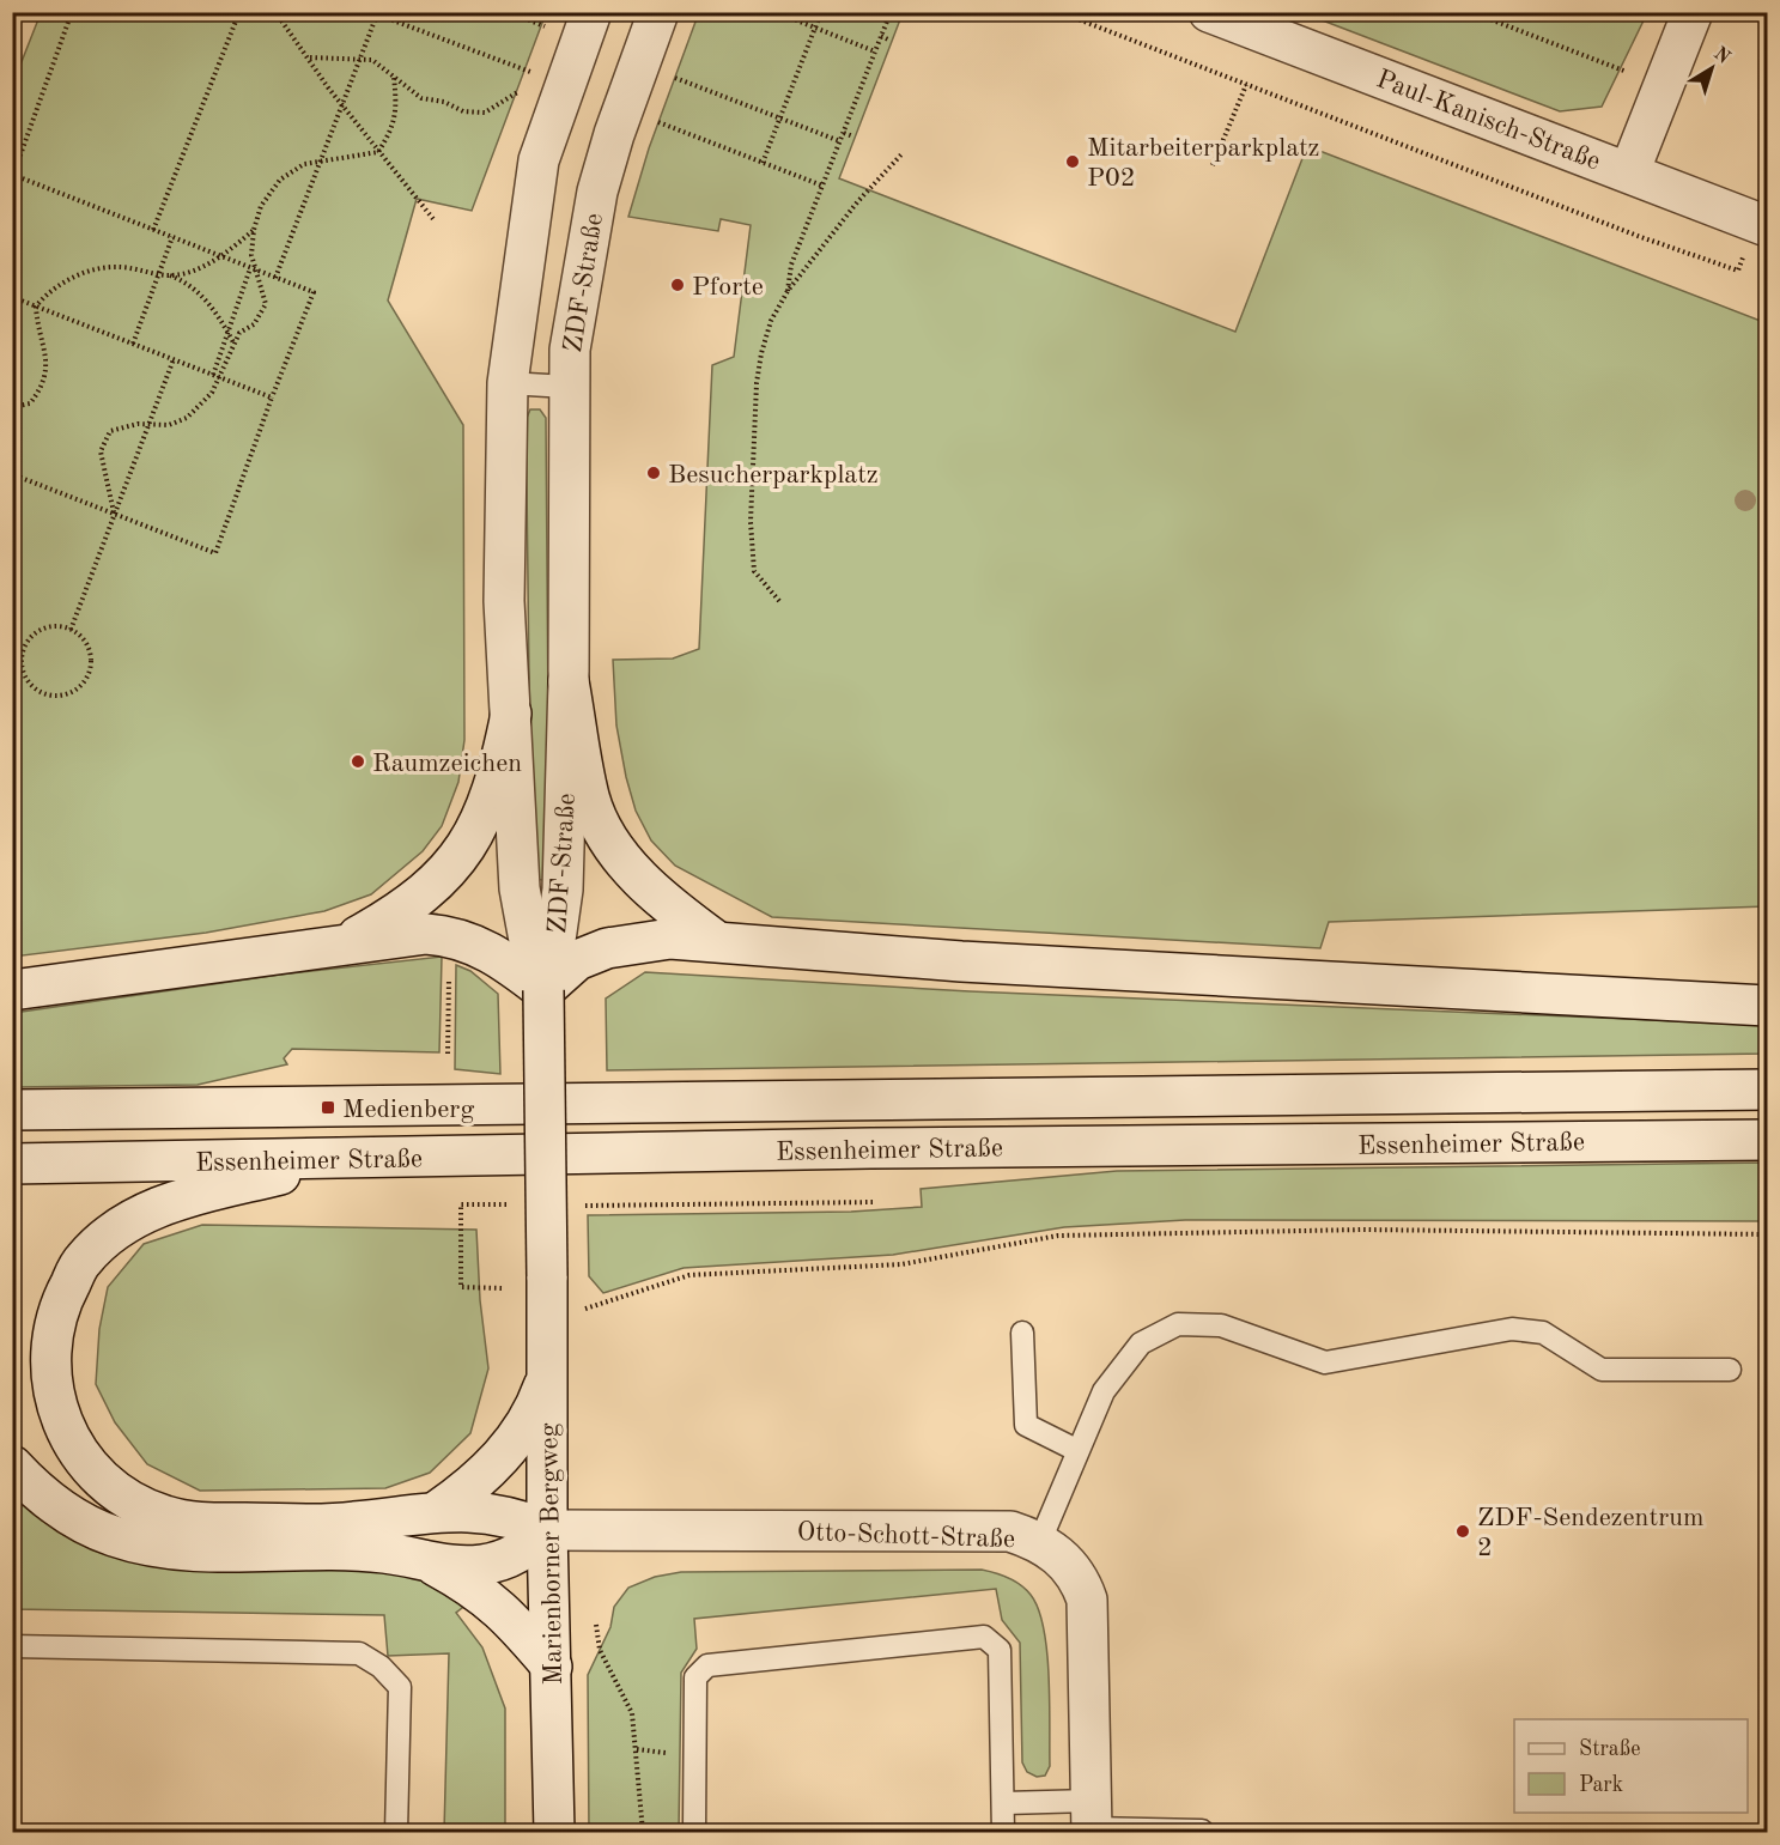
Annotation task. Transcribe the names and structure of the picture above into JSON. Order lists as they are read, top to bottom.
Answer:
{
  "streets": {
    "main road": [
      "Paul-Kanisch-Straße",
      "ZDF-Straße",
      "Essenheimer Straße",
      "Otto-Schott-Straße",
      "Marienborner Bergweg"
    ]
  },
  "crossings": [
    ["ZDF-Straße", "Marienborner Bergweg"],
    ["Otto-Schott-Straße", "Marienborner Bergweg"]
  ],
  "places": {
    "other": [
      "Mitarbeiterparkplatz P02",
      "Pforte",
      "Besucherparkplatz",
      "Raumzeichen",
      "ZDF-Sendezentrum 2"
    ],
    "transit": ["Medienberg"]
  },
  "legend": ["Straße", "Park"],
  "north": "top right"
}
